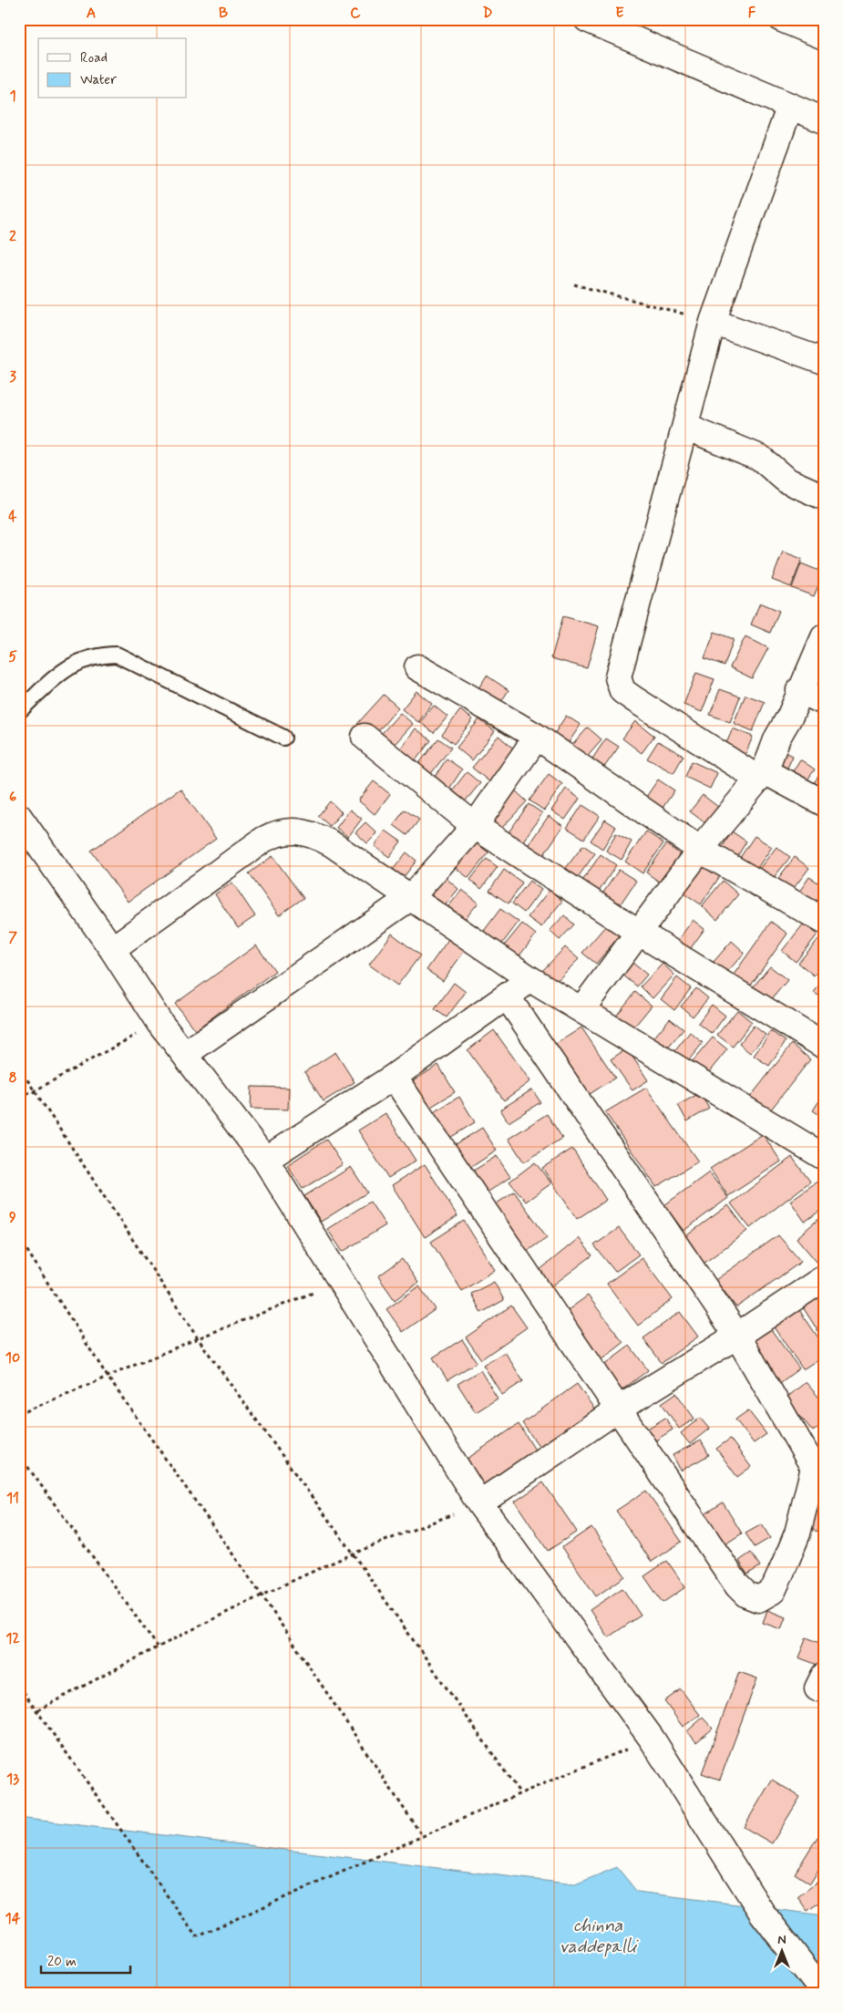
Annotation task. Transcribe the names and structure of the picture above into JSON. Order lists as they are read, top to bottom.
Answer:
{
  "water": ["chinna vaddepalli"],
  "legend": ["Road", "Water"],
  "scale_bar": "20 m",
  "north": "top",
  "grid": {
    "columns": [
      "A",
      "B",
      "C",
      "D",
      "E",
      "F"
    ],
    "rows": [
      "1",
      "2",
      "3",
      "4",
      "5",
      "6",
      "7",
      "8",
      "9",
      "10",
      "11",
      "12",
      "13",
      "14"
    ]
  }
}
